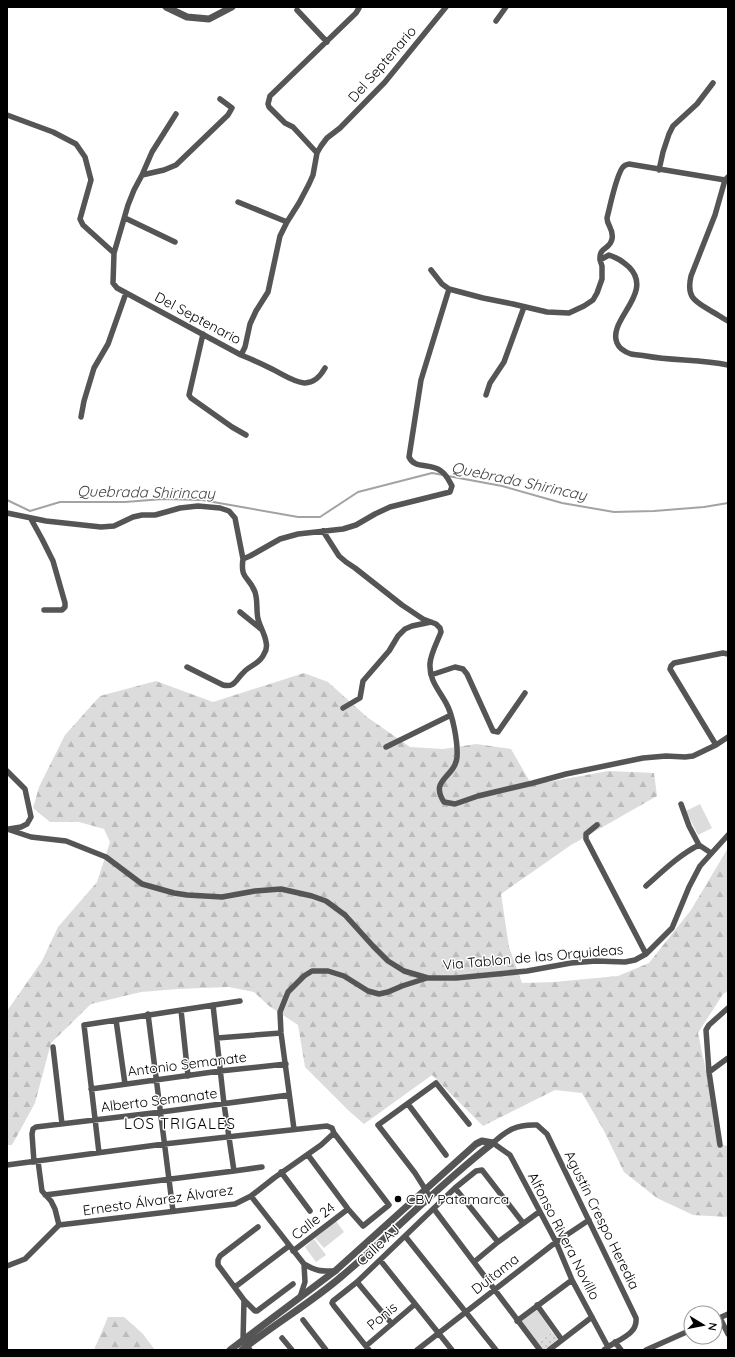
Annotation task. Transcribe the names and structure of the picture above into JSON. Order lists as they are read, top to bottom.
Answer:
{
  "streets": {
    "street": [
      "Del Septenario",
      "Via Tablon de las Orquideas",
      "Antonio Semanate",
      "Alberto Semanate",
      "Ernesto Álvarez Álvarez",
      "Agustín Crespo Heredia",
      "Calle 24",
      "Alfonso Rivera Novillo",
      "Calle AJ",
      "Duitama",
      "Ponis"
    ]
  },
  "crossings": [
    ["Agustín Crespo Heredia", "Alfonso Rivera Novillo"],
    ["Agustín Crespo Heredia", "Duitama"],
    ["Alfonso Rivera Novillo", "Duitama"],
    ["Calle AJ", "Ponis"]
  ],
  "districts": ["LOS TRIGALES"],
  "water": ["Quebrada Shirincay"],
  "places": ["CBV Patamarca"],
  "north": "right"
}
